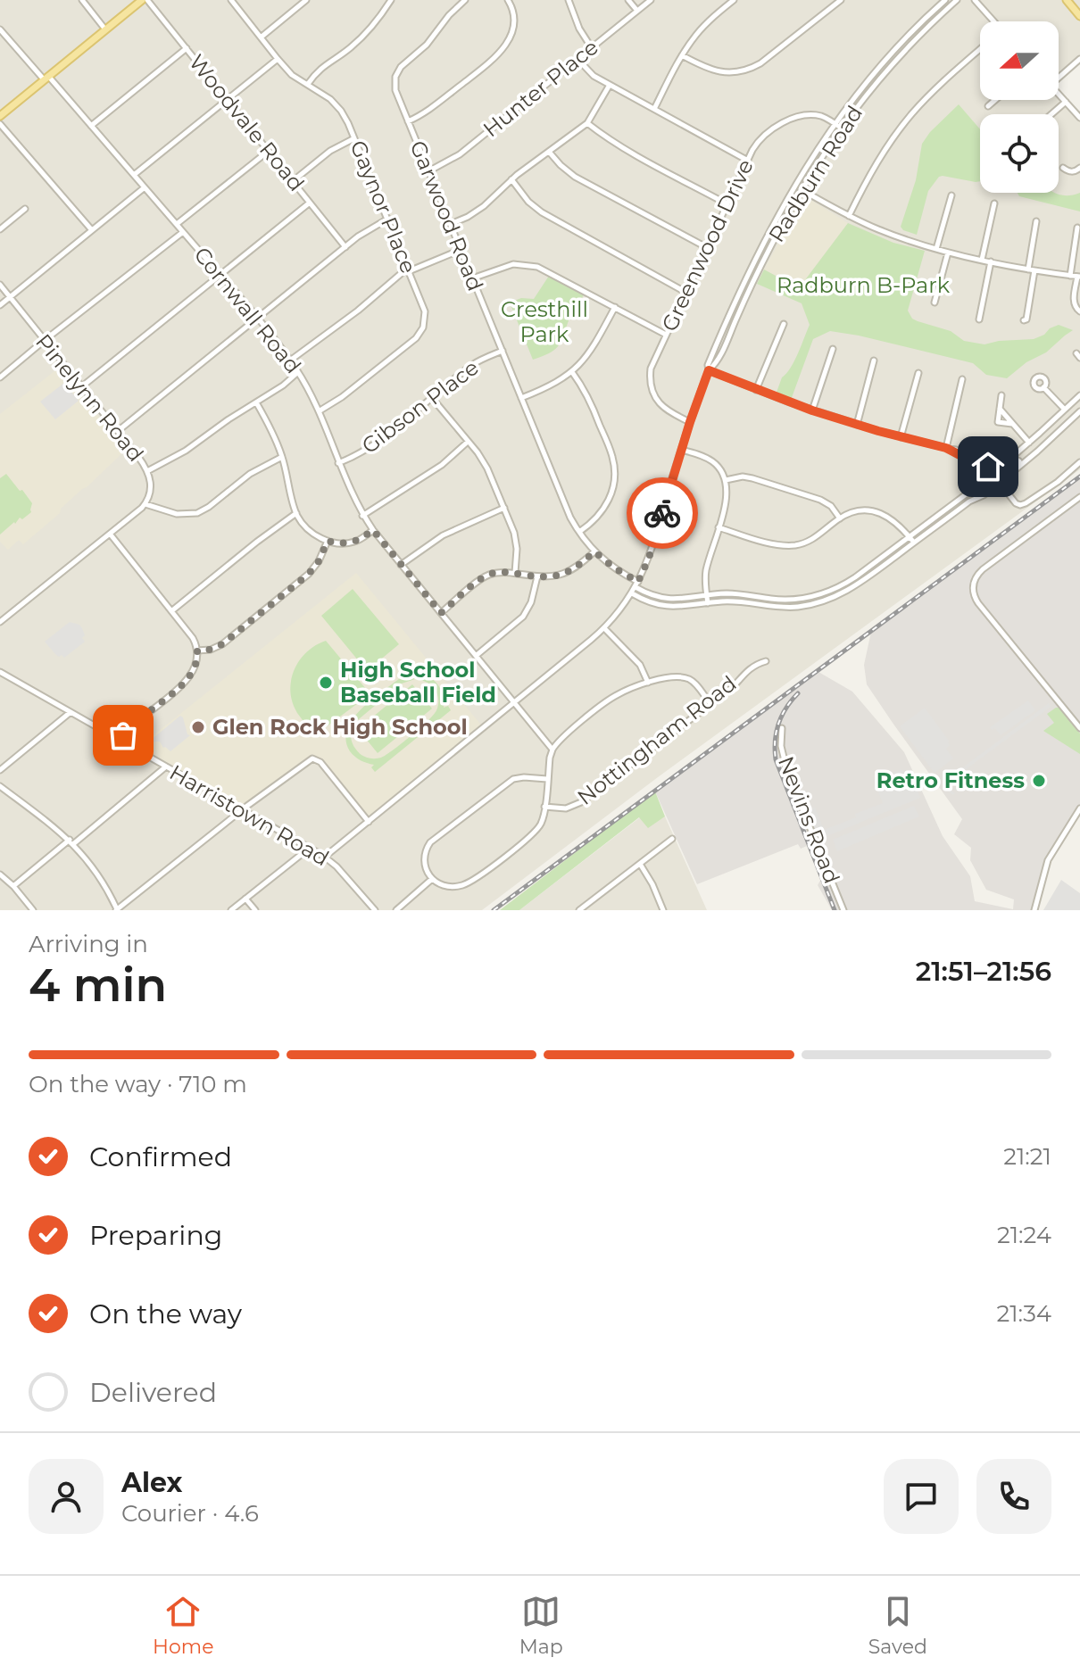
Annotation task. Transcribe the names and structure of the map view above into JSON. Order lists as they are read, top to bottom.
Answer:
{
  "streets": {
    "street": [
      "Hunter Place",
      "Woodvale Road",
      "Radburn Road",
      "Gaynor Place",
      "Garwood Road",
      "Greenwood Drive",
      "Cornwall Road",
      "Pinelynn Road",
      "Gibson Place",
      "Nottingham Road",
      "Harristown Road",
      "Nevins Road"
    ]
  },
  "crossings": [
    ["Hunter Place", "Garwood Road"],
    ["Radburn Road", "Garwood Road"],
    ["Radburn Road", "Greenwood Drive"],
    ["Radburn Road", "Cornwall Road"],
    ["Radburn Road", "Harristown Road"],
    ["Gaynor Place", "Cornwall Road"],
    ["Garwood Road", "Gibson Place"],
    ["Cornwall Road", "Gibson Place"]
  ],
  "parks": ["Radburn B-Park", "Cresthill Park"],
  "places": ["High School Baseball Field", "Glen Rock High School", "Retro Fitness"],
  "north": "left",
  "page": {
    "heading": ["4 min", "Arriving in", "21:51–21:56"],
    "panel": ["Alex", "Courier · 4.6"],
    "bar": "On the way · 710 m",
    "list": [
      ["Confirmed", "21:21"],
      ["Preparing", "21:24"],
      ["On the way", "21:34"],
      "Delivered"
    ],
    "tabs": ["Home", "Map", "Saved"]
  }
}
